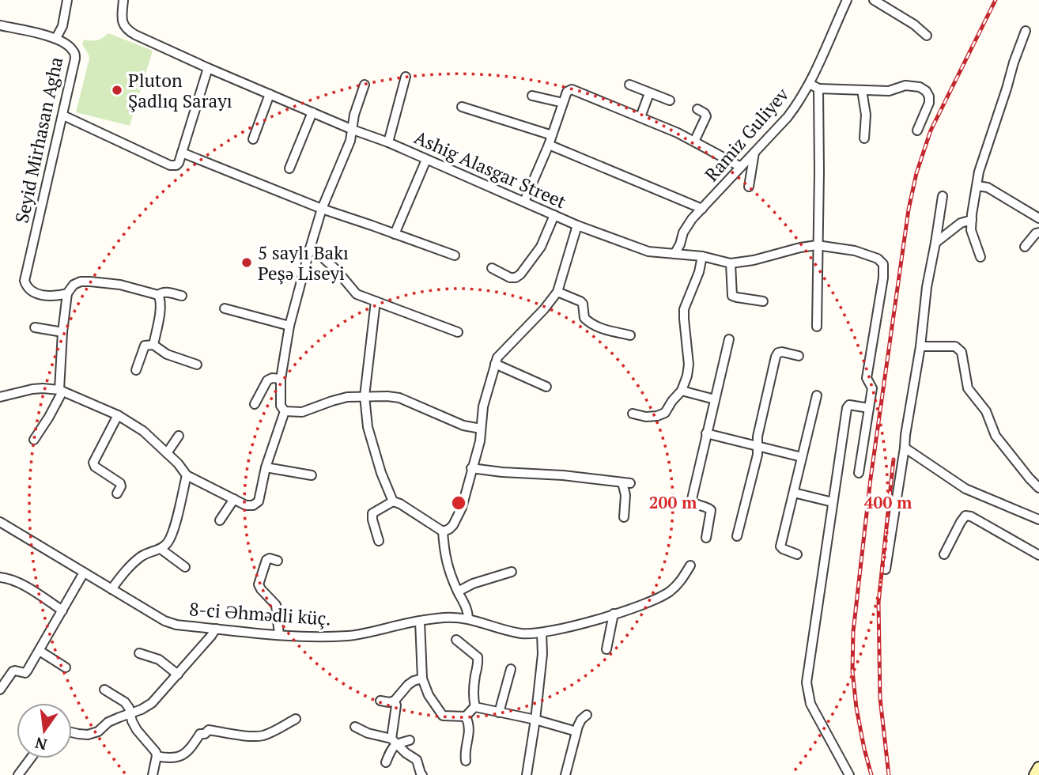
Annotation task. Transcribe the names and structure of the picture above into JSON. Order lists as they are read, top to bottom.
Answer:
{
  "streets": {
    "street": [
      "Ramiz Guliyev",
      "Seyid Mirhasan Agha",
      "Ashig Alasgar Street",
      "8-ci Əhmədli küç."
    ]
  },
  "crossings": [
    ["Ramiz Guliyev", "Ashig Alasgar Street"]
  ],
  "places": ["Pluton Şadlıq Sarayı", "5 saylı Bakı Peşə Liseyi"],
  "north": "bottom",
  "rings": ["200 m", "400 m"]
}
